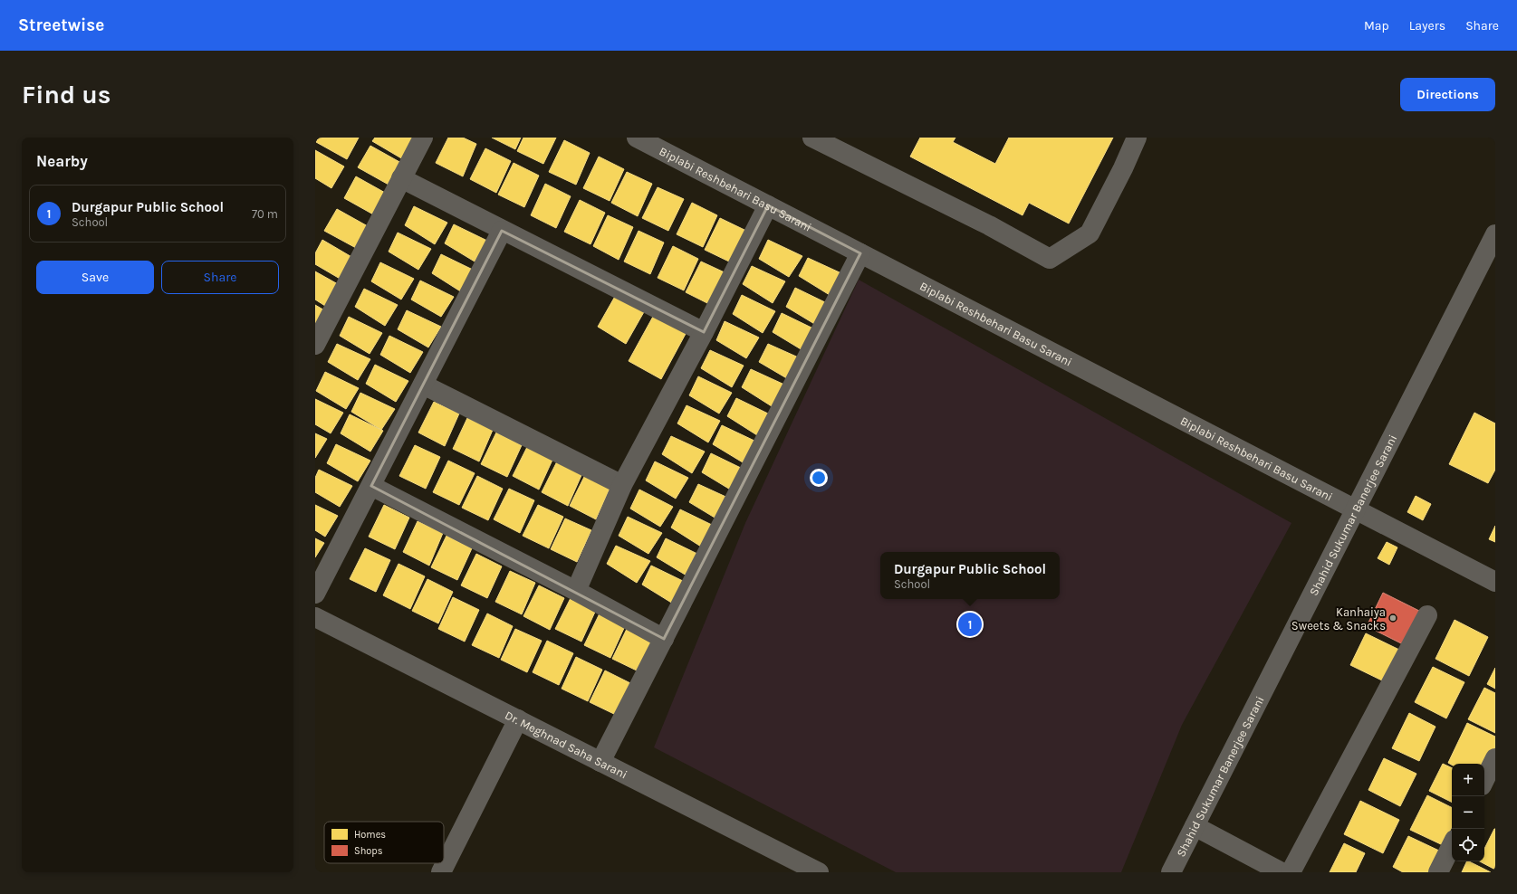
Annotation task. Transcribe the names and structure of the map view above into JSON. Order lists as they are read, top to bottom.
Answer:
{
  "streets": {
    "street": ["Biplabi Reshbehari Basu Sarani", "Shahid Sukumar Banerjee Sarani", "Dr. Meghnad Saha Sarani"]
  },
  "crossings": [
    ["Biplabi Reshbehari Basu Sarani", "Shahid Sukumar Banerjee Sarani"]
  ],
  "places": ["Kanhaiya Sweets & Snacks"],
  "legend": ["Homes", "Shops"],
  "page": {
    "header": "Streetwise",
    "nav": ["Map", "Layers", "Share"],
    "buttons": [
      "Directions",
      ["Save", "Share"]
    ],
    "title": "Find us",
    "heading": "Nearby",
    "list": [
      {
        "mark": "1",
        "name": "Durgapur Public School",
        "note": "School",
        "value": "70 m"
      }
    ],
    "popup": ["Durgapur Public School", "School"],
    "pins": "1",
    "map_buttons": ["+", "−"]
  }
}
